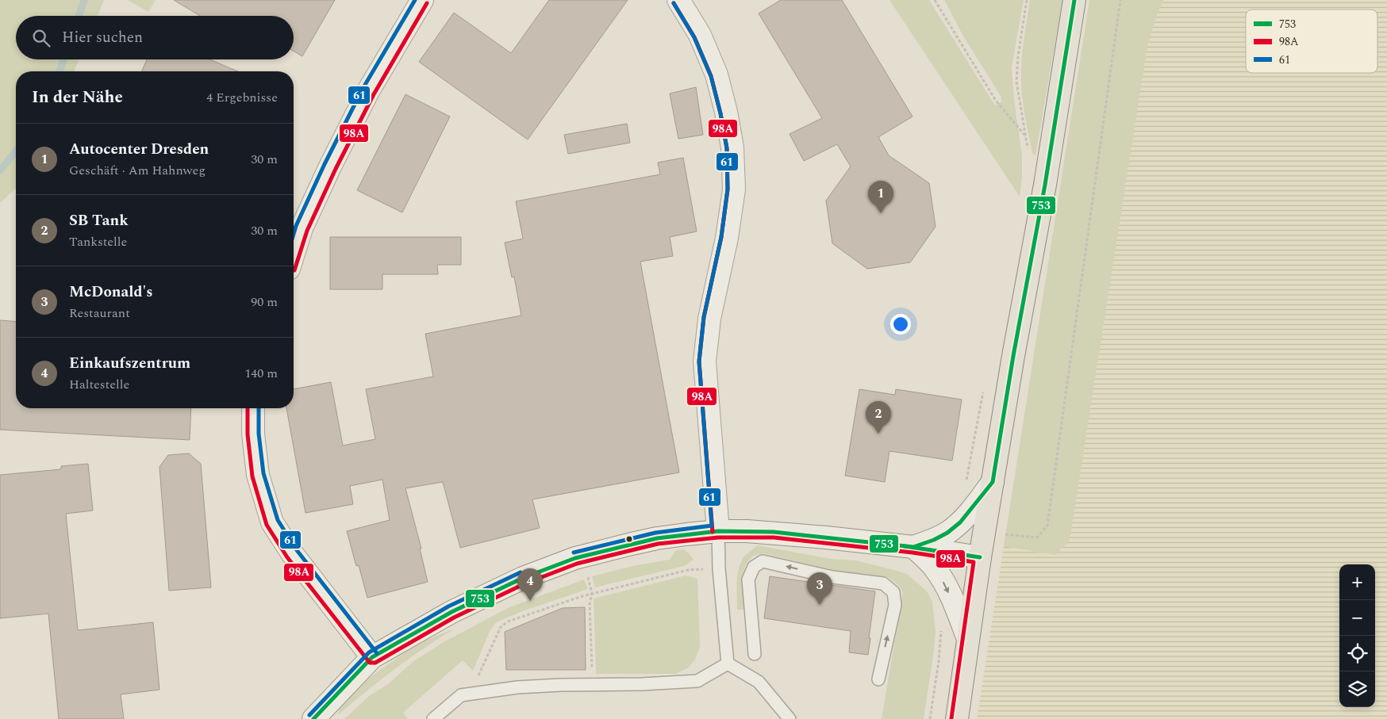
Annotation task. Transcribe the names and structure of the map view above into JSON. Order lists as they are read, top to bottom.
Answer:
{
  "lines": ["transit line 753", "transit line 61", "transit line 98A"],
  "legend": ["753", "98A", "61"],
  "page": {
    "search": "Hier suchen",
    "heading": ["In der Nähe", "4 Ergebnisse"],
    "list": [
      {
        "mark": "1",
        "name": "Autocenter Dresden",
        "note": "Geschäft · Am Hahnweg",
        "value": "30 m"
      },
      {
        "mark": "2",
        "name": "SB Tank",
        "note": "Tankstelle",
        "value": "30 m"
      },
      {
        "mark": "3",
        "name": "McDonald's",
        "note": "Restaurant",
        "value": "90 m"
      },
      {
        "mark": "4",
        "name": "Einkaufszentrum",
        "note": "Haltestelle",
        "value": "140 m"
      }
    ],
    "pins": [
      "1",
      "2",
      "4",
      "3"
    ],
    "map_buttons": ["+", "−"]
  }
}
